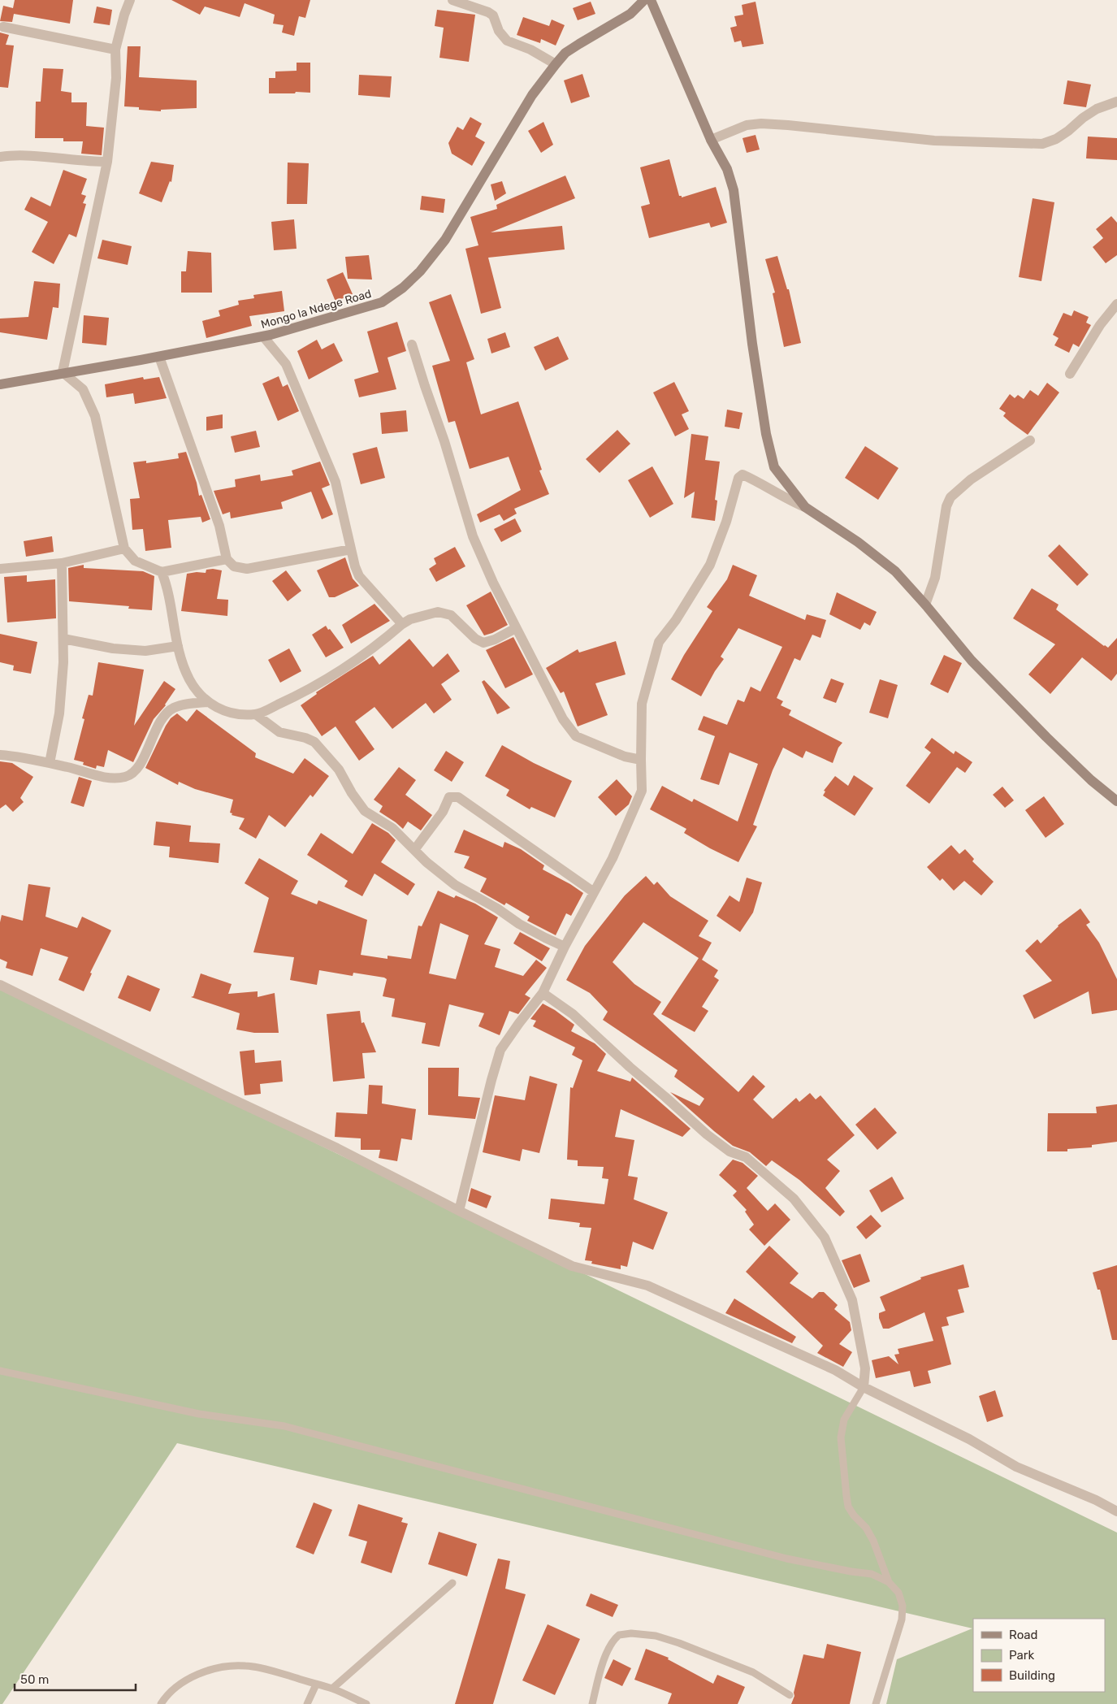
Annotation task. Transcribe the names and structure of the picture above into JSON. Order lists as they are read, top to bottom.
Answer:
{
  "streets": {
    "street": ["Mongo la Ndege Road"]
  },
  "legend": ["Road", "Park", "Building"],
  "scale_bar": "50 m"
}
